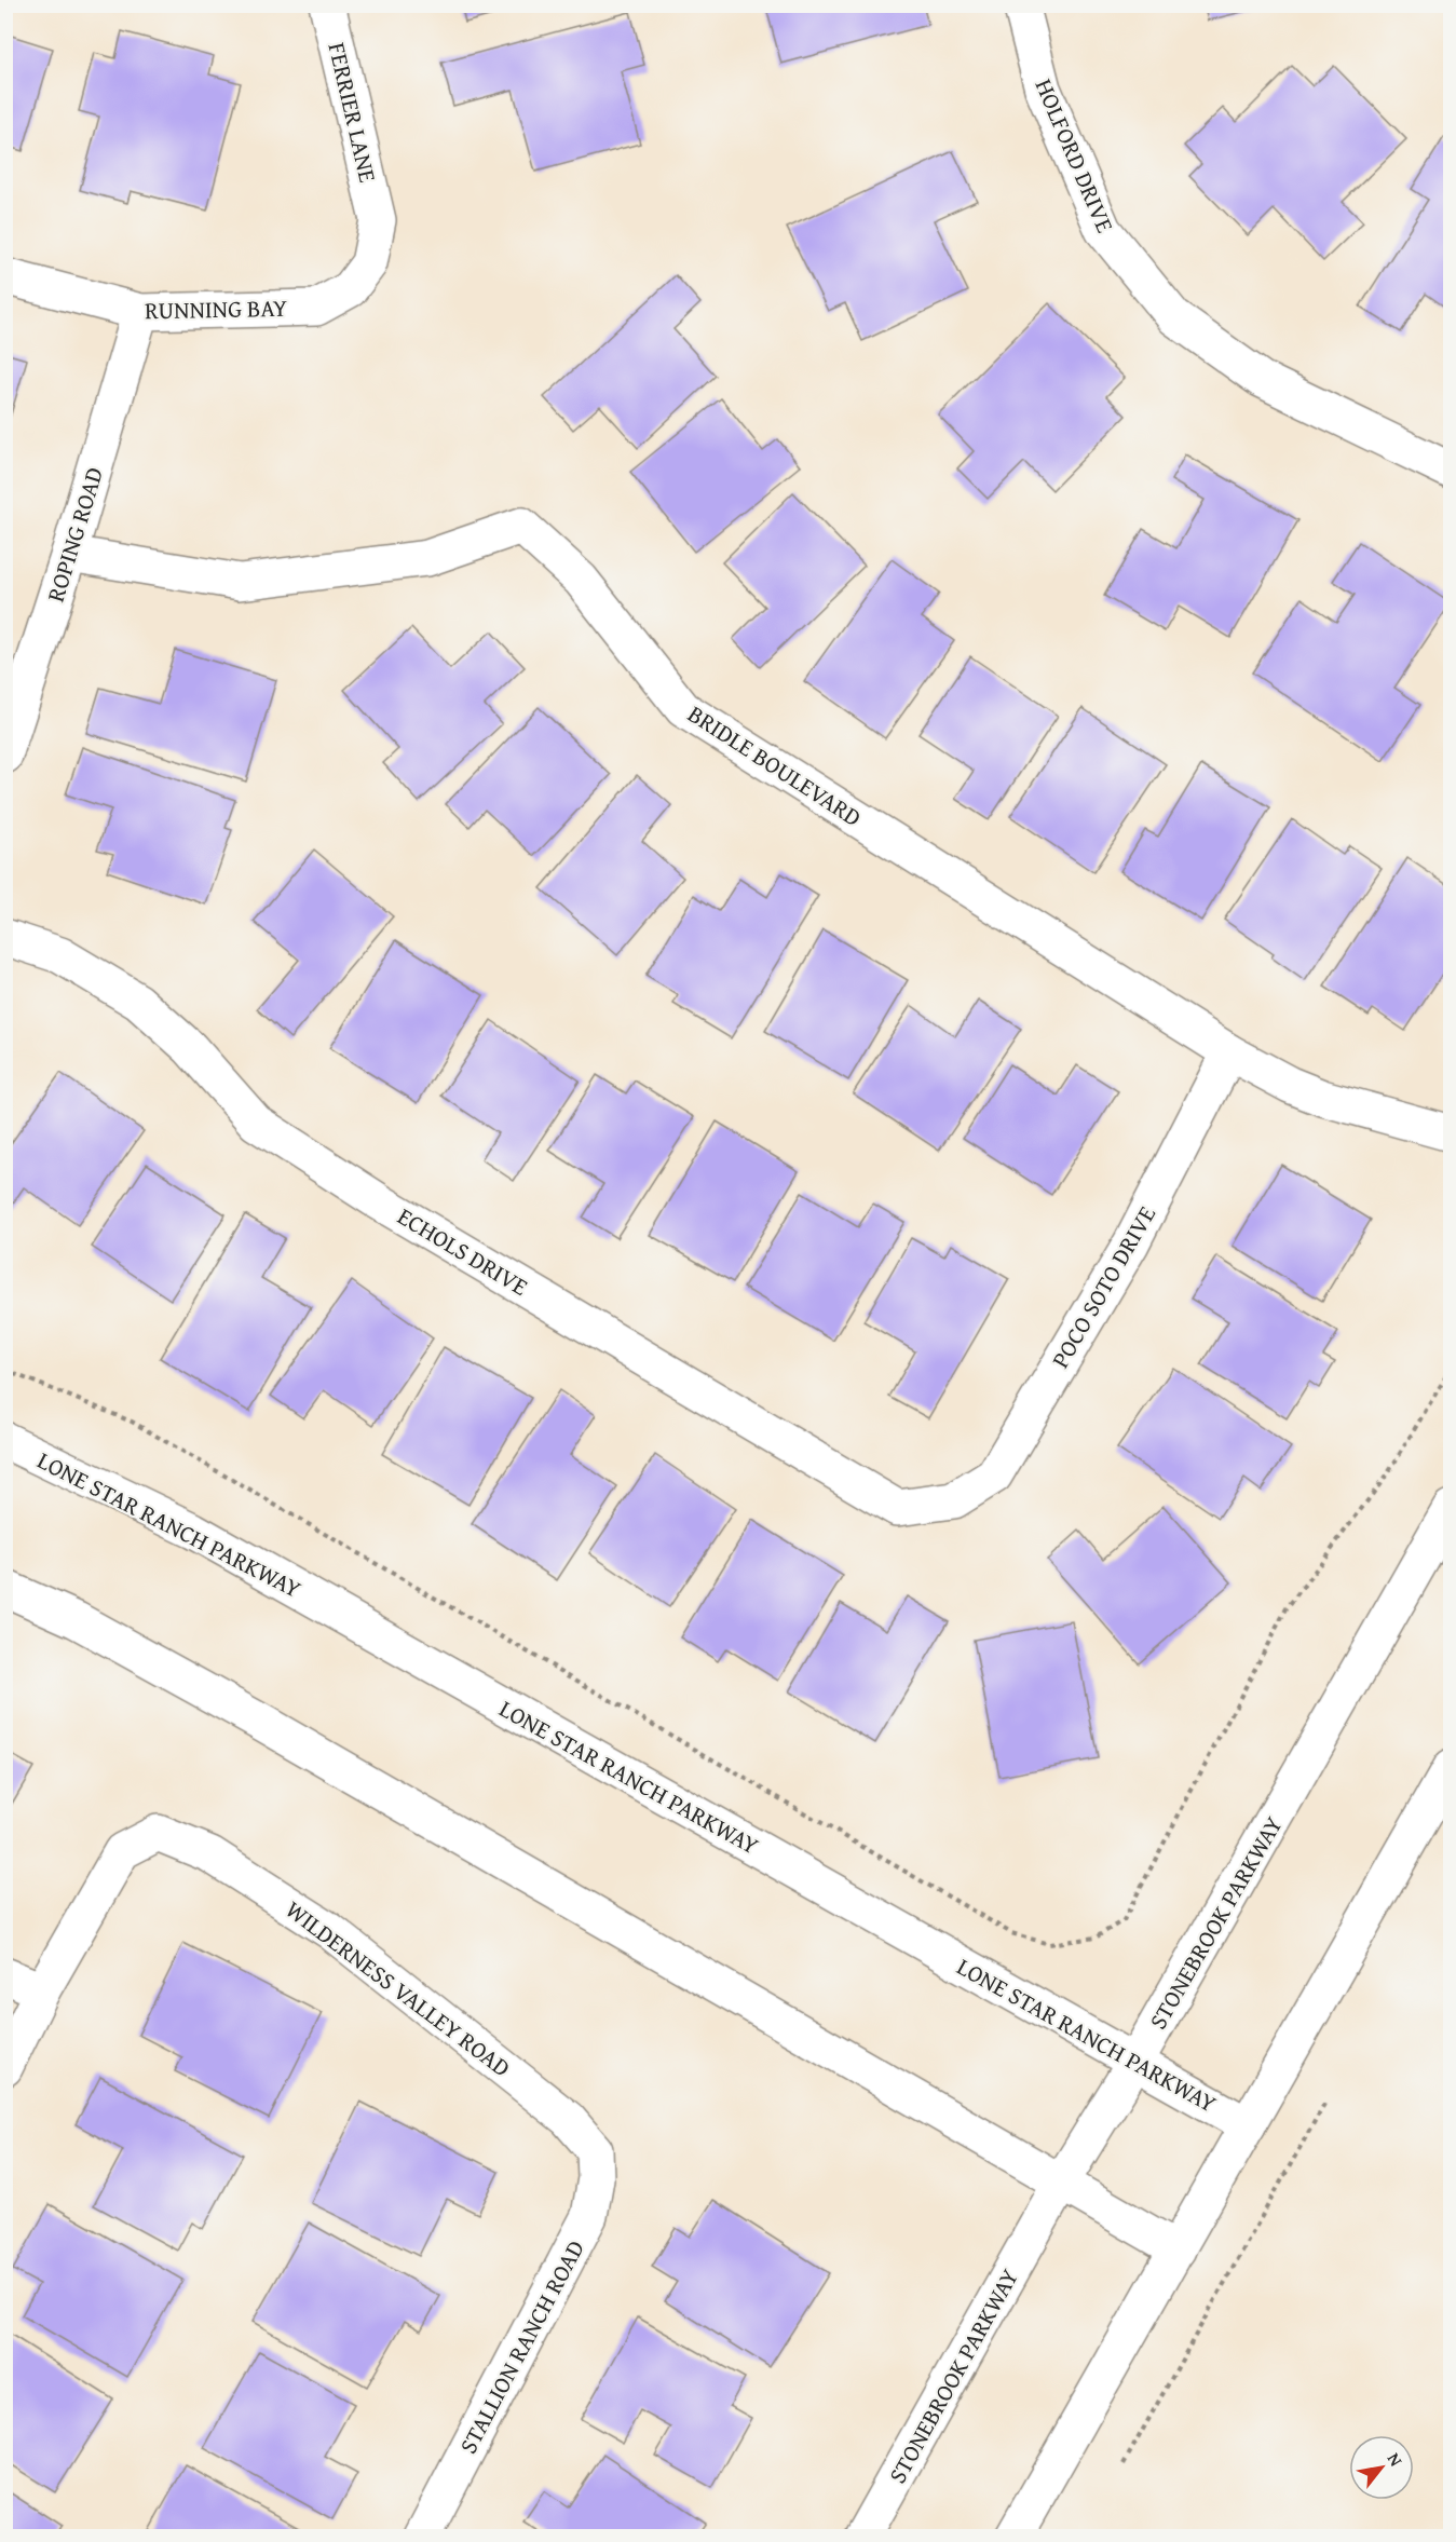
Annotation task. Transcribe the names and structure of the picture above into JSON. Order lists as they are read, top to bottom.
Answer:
{
  "streets": {
    "street": [
      "FERRIER LANE",
      "HOLFORD DRIVE",
      "RUNNING BAY",
      "ROPING ROAD",
      "BRIDLE BOULEVARD",
      "ECHOLS DRIVE",
      "POCO SOTO DRIVE",
      "LONE STAR RANCH PARKWAY",
      "STONEBROOK PARKWAY",
      "WILDERNESS VALLEY ROAD",
      "STALLION RANCH ROAD"
    ]
  },
  "crossings": [
    ["FERRIER LANE", "RUNNING BAY"],
    ["RUNNING BAY", "ROPING ROAD"],
    ["ROPING ROAD", "BRIDLE BOULEVARD"],
    ["BRIDLE BOULEVARD", "POCO SOTO DRIVE"],
    ["ECHOLS DRIVE", "POCO SOTO DRIVE"],
    ["LONE STAR RANCH PARKWAY", "STONEBROOK PARKWAY"],
    ["WILDERNESS VALLEY ROAD", "STALLION RANCH ROAD"]
  ],
  "north": "top right"
}
